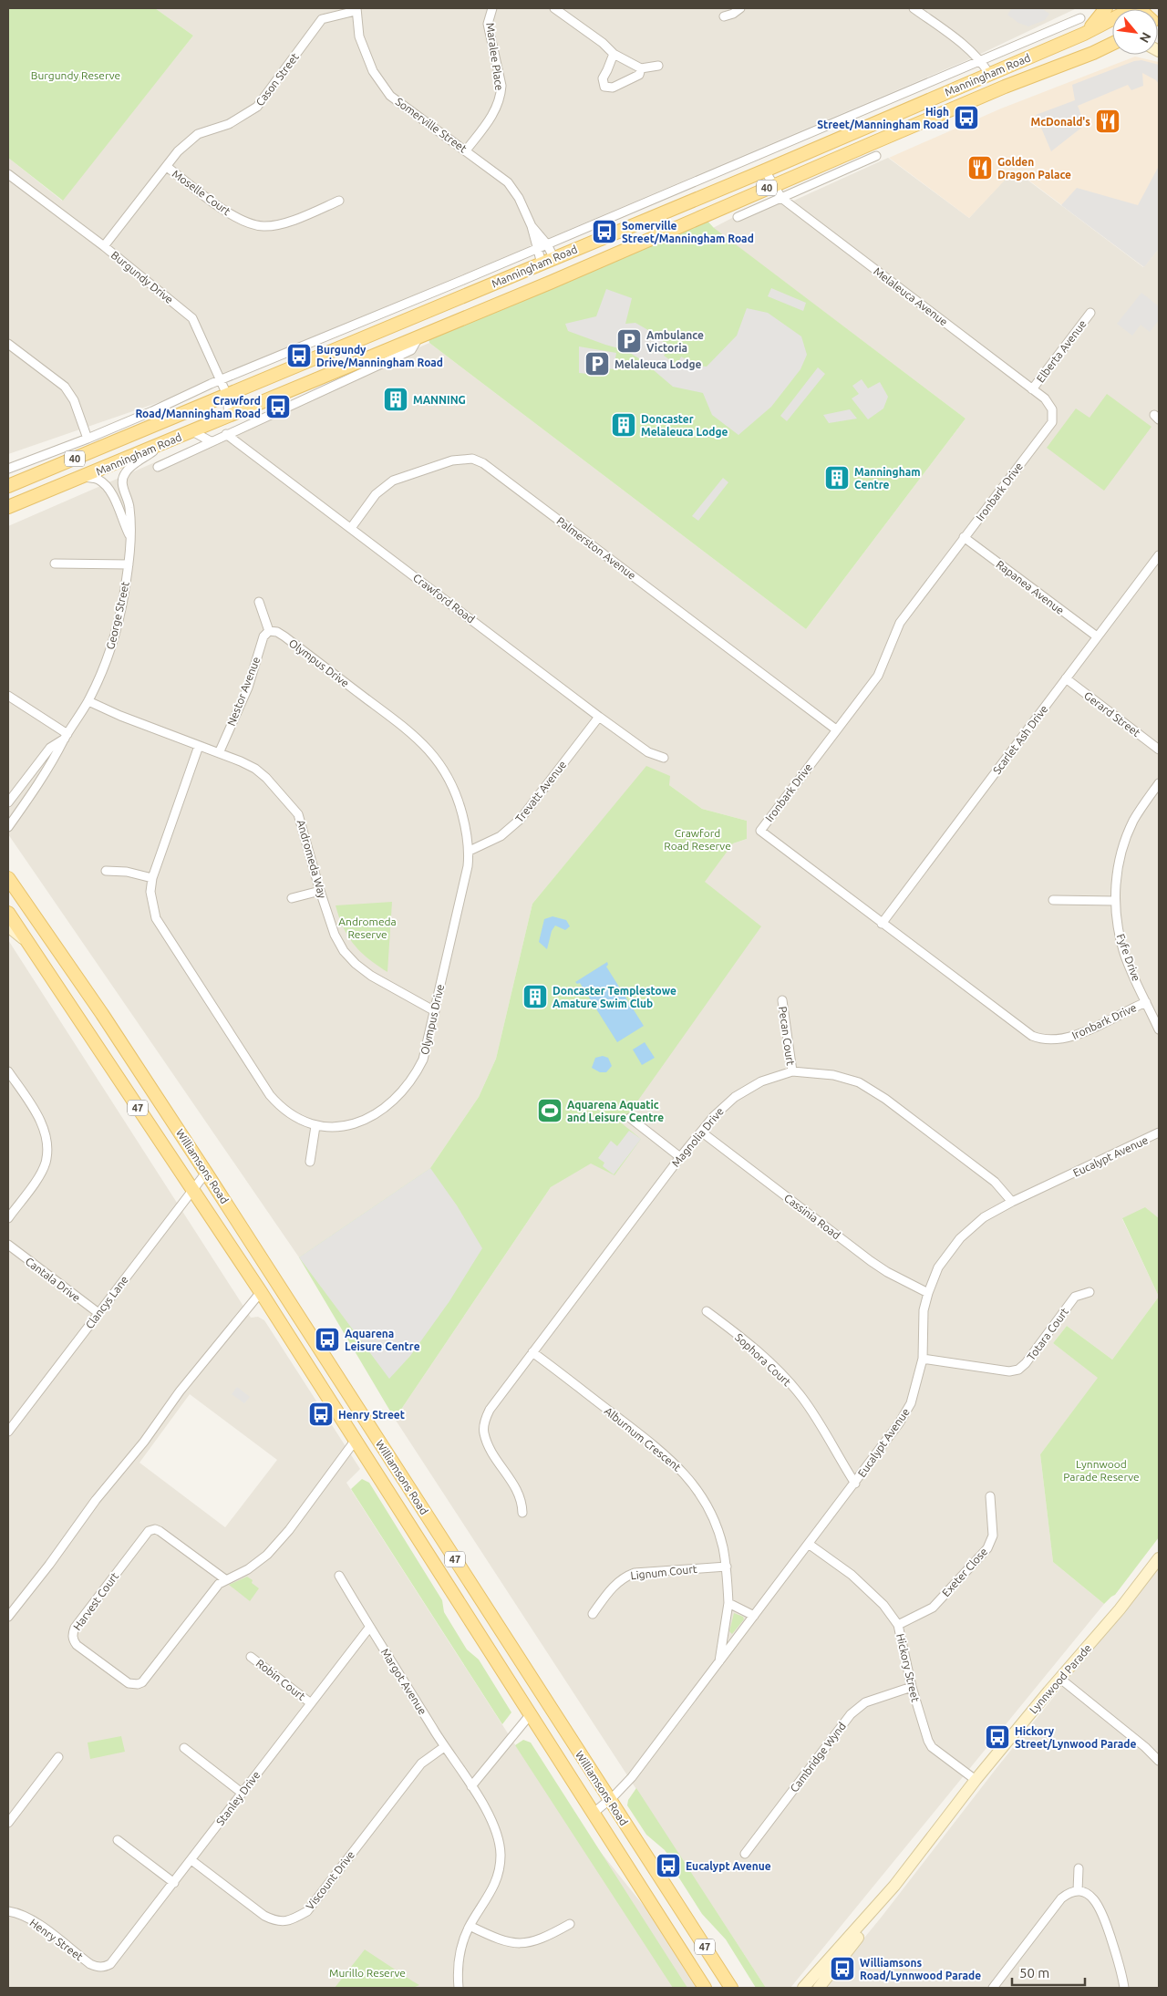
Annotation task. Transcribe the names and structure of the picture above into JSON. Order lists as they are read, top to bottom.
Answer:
{
  "streets": {
    "main road": [
      "Manningham Road",
      "40",
      "47",
      "Williamsons Road",
      "Lynnwood Parade"
    ],
    "street": [
      "Maralee Place",
      "Cason Street",
      "Somerville Street",
      "Moselle Court",
      "Burgundy Drive",
      "Melaleuca Avenue",
      "Elberta Avenue",
      "Ironbark Drive",
      "Palmerston Avenue",
      "Rapanea Avenue",
      "Crawford Road",
      "George Street",
      "Olympus Drive",
      "Nestor Avenue",
      "Gerard Street",
      "Scarlet Ash Drive",
      "Trevatt Avenue",
      "Andromeda Way",
      "Fyfe Drive",
      "Pecan Court",
      "Magnolia Drive",
      "Eucalypt Avenue",
      "Cassinia Road",
      "Cantala Drive",
      "Clancys Lane",
      "Totara Court",
      "Sophora Court",
      "Alburnum Crescent",
      "Lignum Court",
      "Exeter Close",
      "Harvest Court",
      "Hickory Street",
      "Robin Court",
      "Margot Avenue",
      "Cambridge Wynd",
      "Stanley Drive",
      "Viscount Drive",
      "Henry Street"
    ]
  },
  "crossings": [
    ["Maralee Place", "Somerville Street"],
    ["Manningham Road", "Somerville Street"],
    ["Manningham Road", "Burgundy Drive"],
    ["Manningham Road", "Melaleuca Avenue"],
    ["Manningham Road", "Crawford Road"],
    ["Manningham Road", "George Street"],
    ["Cason Street", "Somerville Street"],
    ["Cason Street", "Moselle Court"],
    ["Cason Street", "Burgundy Drive"],
    ["Melaleuca Avenue", "Elberta Avenue"],
    ["Melaleuca Avenue", "Ironbark Drive"],
    ["Ironbark Drive", "Palmerston Avenue"],
    ["Ironbark Drive", "Rapanea Avenue"],
    ["Ironbark Drive", "Scarlet Ash Drive"],
    ["Ironbark Drive", "Fyfe Drive"],
    ["Palmerston Avenue", "Crawford Road"],
    ["Rapanea Avenue", "Scarlet Ash Drive"],
    ["Crawford Road", "Trevatt Avenue"],
    ["George Street", "Andromeda Way"],
    ["Olympus Drive", "Nestor Avenue"],
    ["Olympus Drive", "Trevatt Avenue"],
    ["Olympus Drive", "Andromeda Way"],
    ["Nestor Avenue", "Andromeda Way"],
    ["Gerard Street", "Scarlet Ash Drive"],
    ["Pecan Court", "Magnolia Drive"],
    ["Magnolia Drive", "Eucalypt Avenue"],
    ["Magnolia Drive", "Cassinia Road"],
    ["Magnolia Drive", "Alburnum Crescent"],
    ["Eucalypt Avenue", "Williamsons Road"],
    ["Eucalypt Avenue", "Cassinia Road"],
    ["Eucalypt Avenue", "Totara Court"],
    ["Eucalypt Avenue", "Sophora Court"],
    ["Eucalypt Avenue", "Alburnum Crescent"],
    ["Eucalypt Avenue", "Hickory Street"],
    ["Williamsons Road", "Clancys Lane"],
    ["Williamsons Road", "Harvest Court"],
    ["Cantala Drive", "Clancys Lane"],
    ["Alburnum Crescent", "Lignum Court"],
    ["Exeter Close", "Hickory Street"],
    ["Hickory Street", "Lynnwood Parade"],
    ["Hickory Street", "Cambridge Wynd"],
    ["Robin Court", "Stanley Drive"],
    ["Margot Avenue", "Stanley Drive"],
    ["Margot Avenue", "Viscount Drive"],
    ["Stanley Drive", "Viscount Drive"],
    ["Stanley Drive", "Henry Street"]
  ],
  "parks": [
    "Burgundy Reserve",
    "Crawford Road Reserve",
    "Andromeda Reserve",
    "Lynnwood Parade Reserve",
    "Murillo Reserve"
  ],
  "places": {
    "bus stop": [
      "High Street/Manningham Road",
      "Somerville Street/Manningham Road",
      "Burgundy Drive/Manningham Road",
      "Crawford Road/Manningham Road",
      "Aquarena Leisure Centre",
      "Henry Street",
      "Hickory Street/Lynwood Parade",
      "Eucalypt Avenue",
      "Williamsons Road/Lynnwood Parade"
    ],
    "restaurant": ["McDonald's", "Golden Dragon Palace"],
    "parking": ["Ambulance Victoria", "Melaleuca Lodge"],
    "building": [
      "MANNING",
      "Doncaster Melaleuca Lodge",
      "Manningham Centre",
      "Doncaster Templestowe Amature Swim Club"
    ],
    "sports": ["Aquarena Aquatic and Leisure Centre"]
  },
  "scale_bar": "50 m",
  "north": "bottom right"
}
